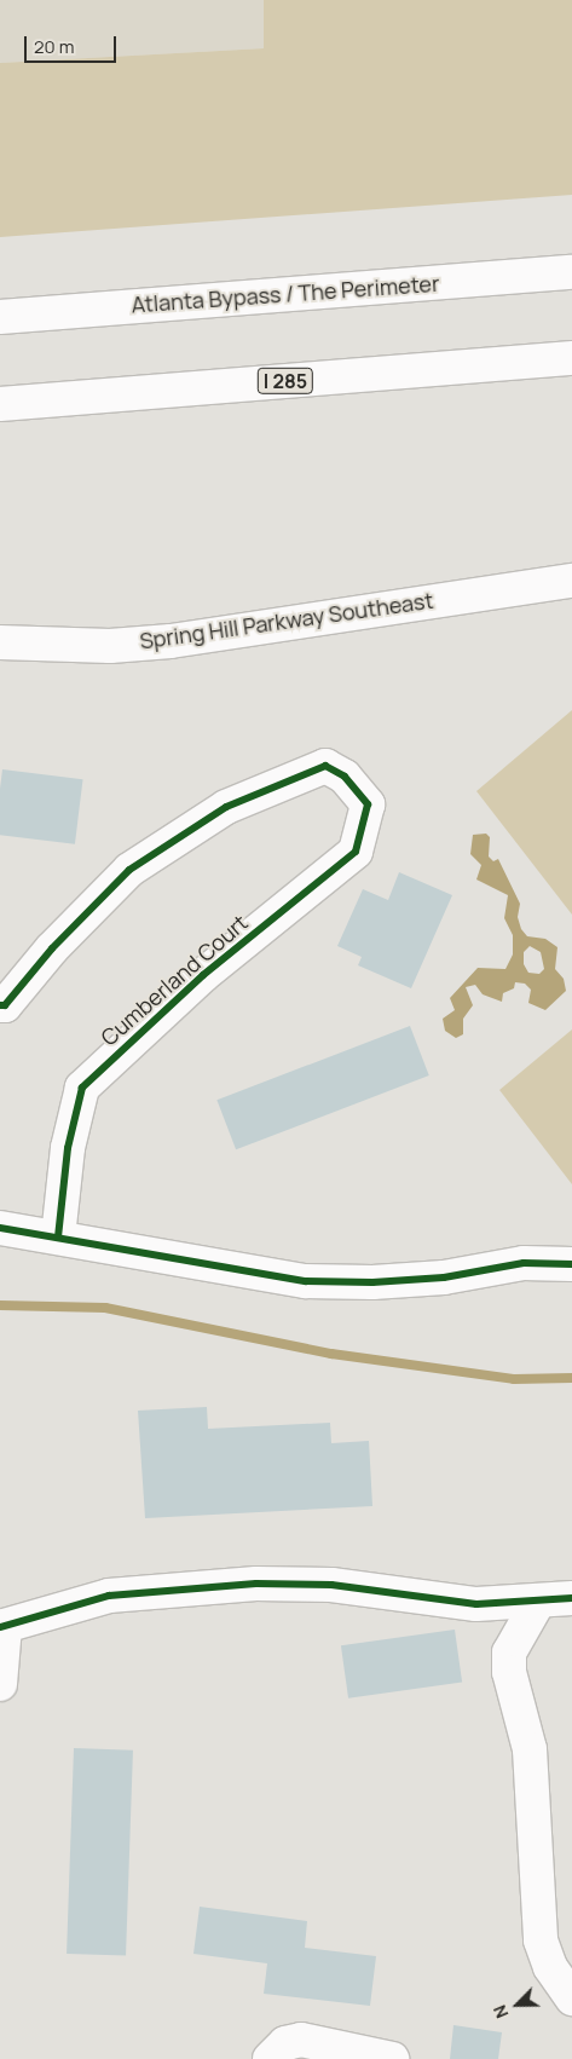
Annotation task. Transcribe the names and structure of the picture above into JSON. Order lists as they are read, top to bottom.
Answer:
{
  "streets": {
    "main road": [
      "Atlanta Bypass / The Perimeter",
      "I 285",
      "Spring Hill Parkway Southeast",
      "Cumberland Court"
    ]
  },
  "scale_bar": "20 m",
  "north": "bottom left"
}
